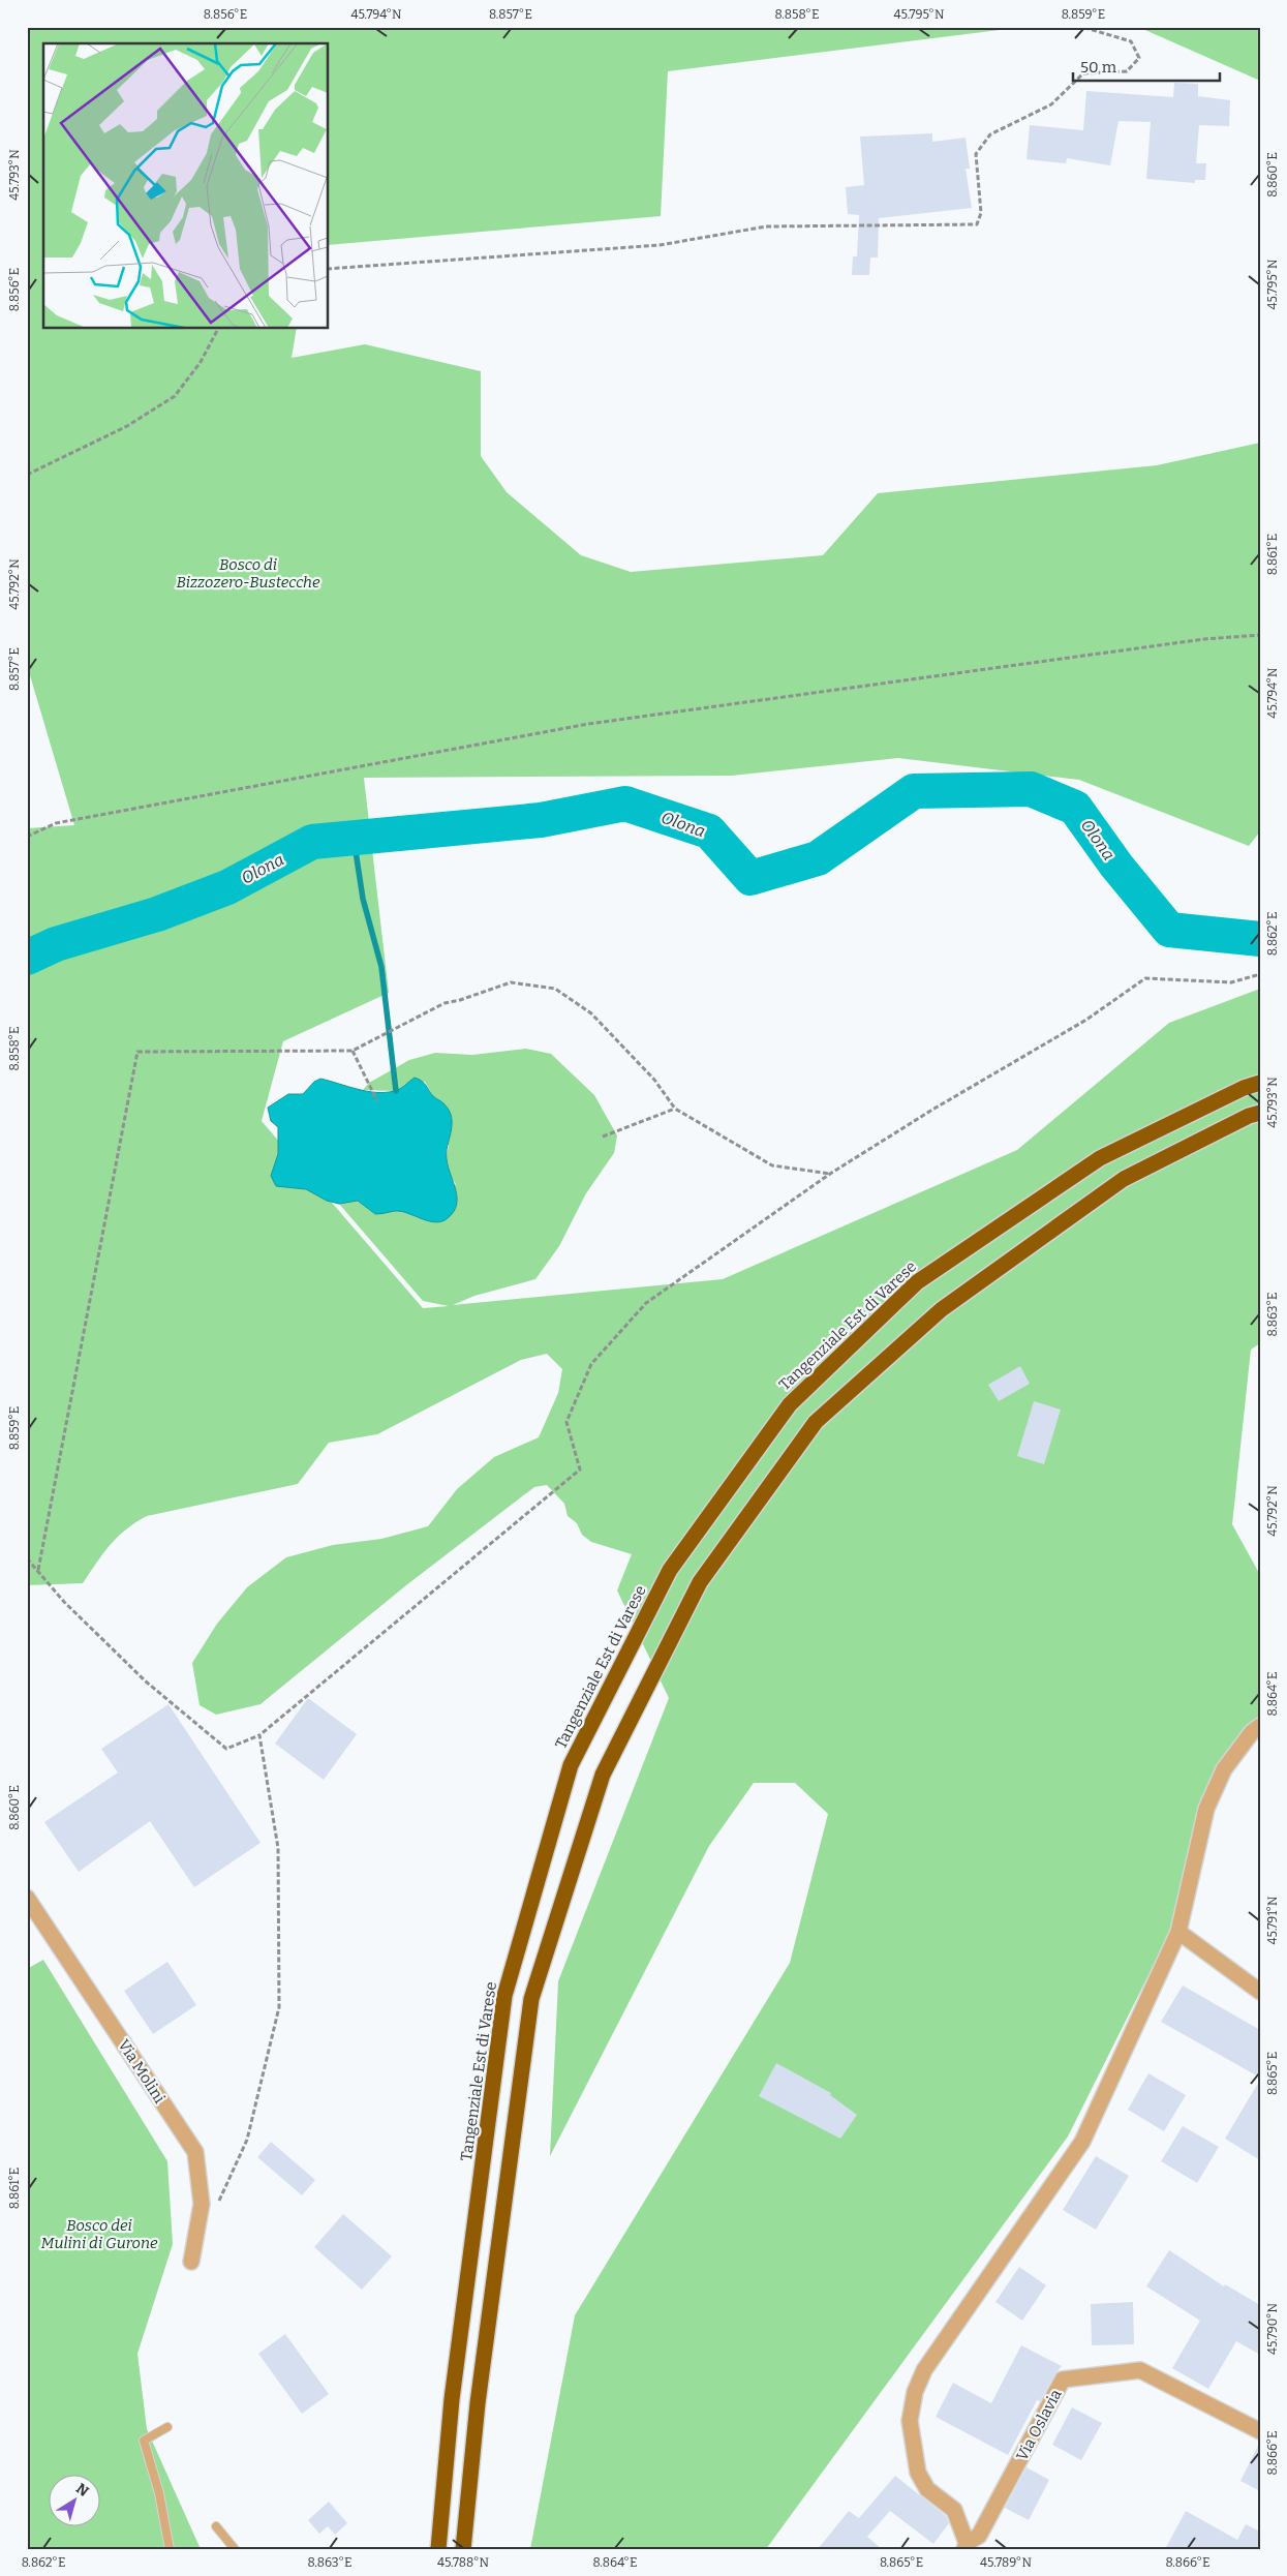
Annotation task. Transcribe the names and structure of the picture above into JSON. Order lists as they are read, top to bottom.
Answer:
{
  "streets": {
    "highway": ["Tangenziale Est di Varese"],
    "street": ["Via Molini", "Via Oslavia"]
  },
  "water": ["Olona"],
  "parks": ["Bosco di Bizzozero-Bustecche", "Bosco dei Mulini di Gurone"],
  "scale_bar": "50 m",
  "north": "top right",
  "coordinates": [
    "8.856°E",
    "45.794°N",
    "8.857°E",
    "8.858°E",
    "45.795°N",
    "8.859°E",
    "45.793°N",
    "8.860°E",
    "8.861°E",
    "45.792°N",
    "8.862°E",
    "8.863°E",
    "8.864°E",
    "45.791°N",
    "8.865°E",
    "45.790°N",
    "8.866°E",
    "45.788°N",
    "45.789°N"
  ]
}
